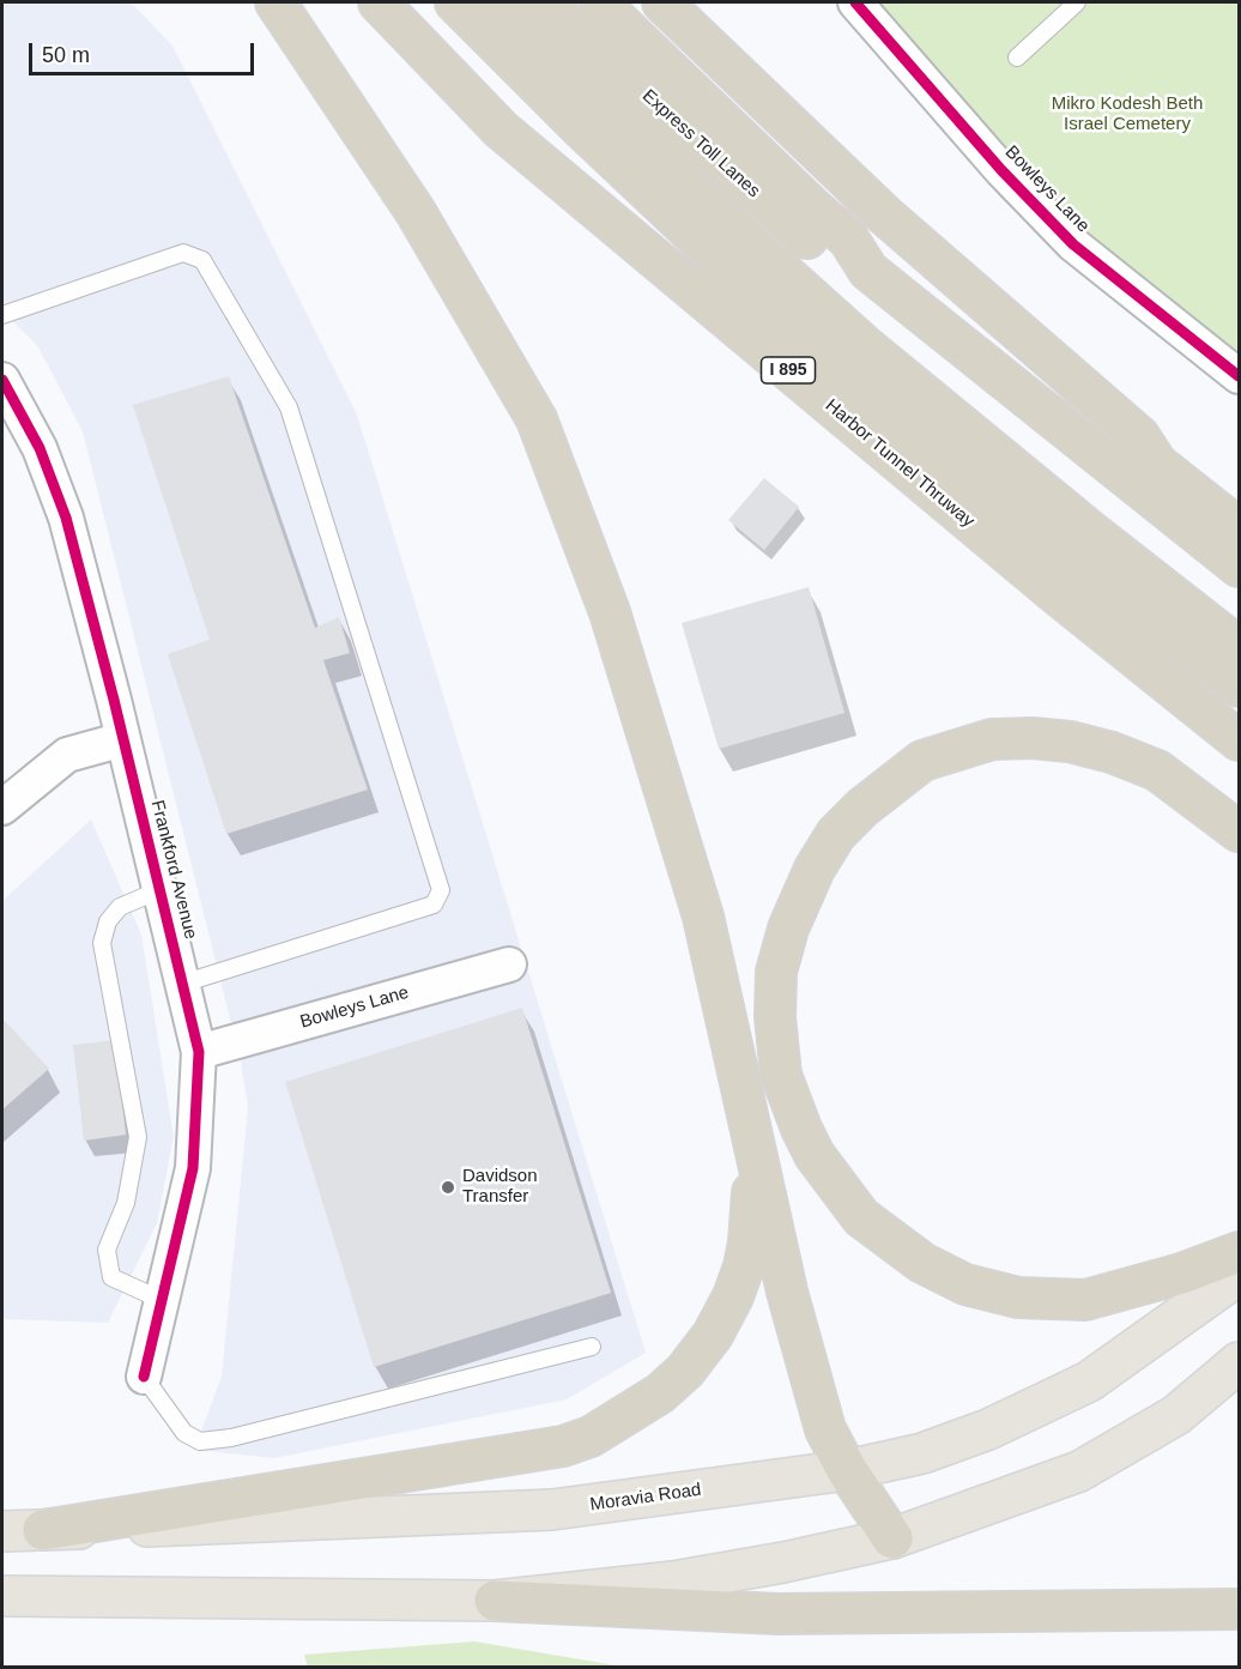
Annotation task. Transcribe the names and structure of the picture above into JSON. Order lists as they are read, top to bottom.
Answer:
{
  "streets": {
    "highway": ["Express Toll Lanes", "I 895", "Harbor Tunnel Thruway"],
    "main road": ["Moravia Road"],
    "street": ["Bowleys Lane", "Frankford Avenue"]
  },
  "crossings": [
    ["Bowleys Lane", "Frankford Avenue"]
  ],
  "parks": ["Mikro Kodesh Beth Israel Cemetery"],
  "places": ["Davidson Transfer"],
  "scale_bar": "50 m"
}
